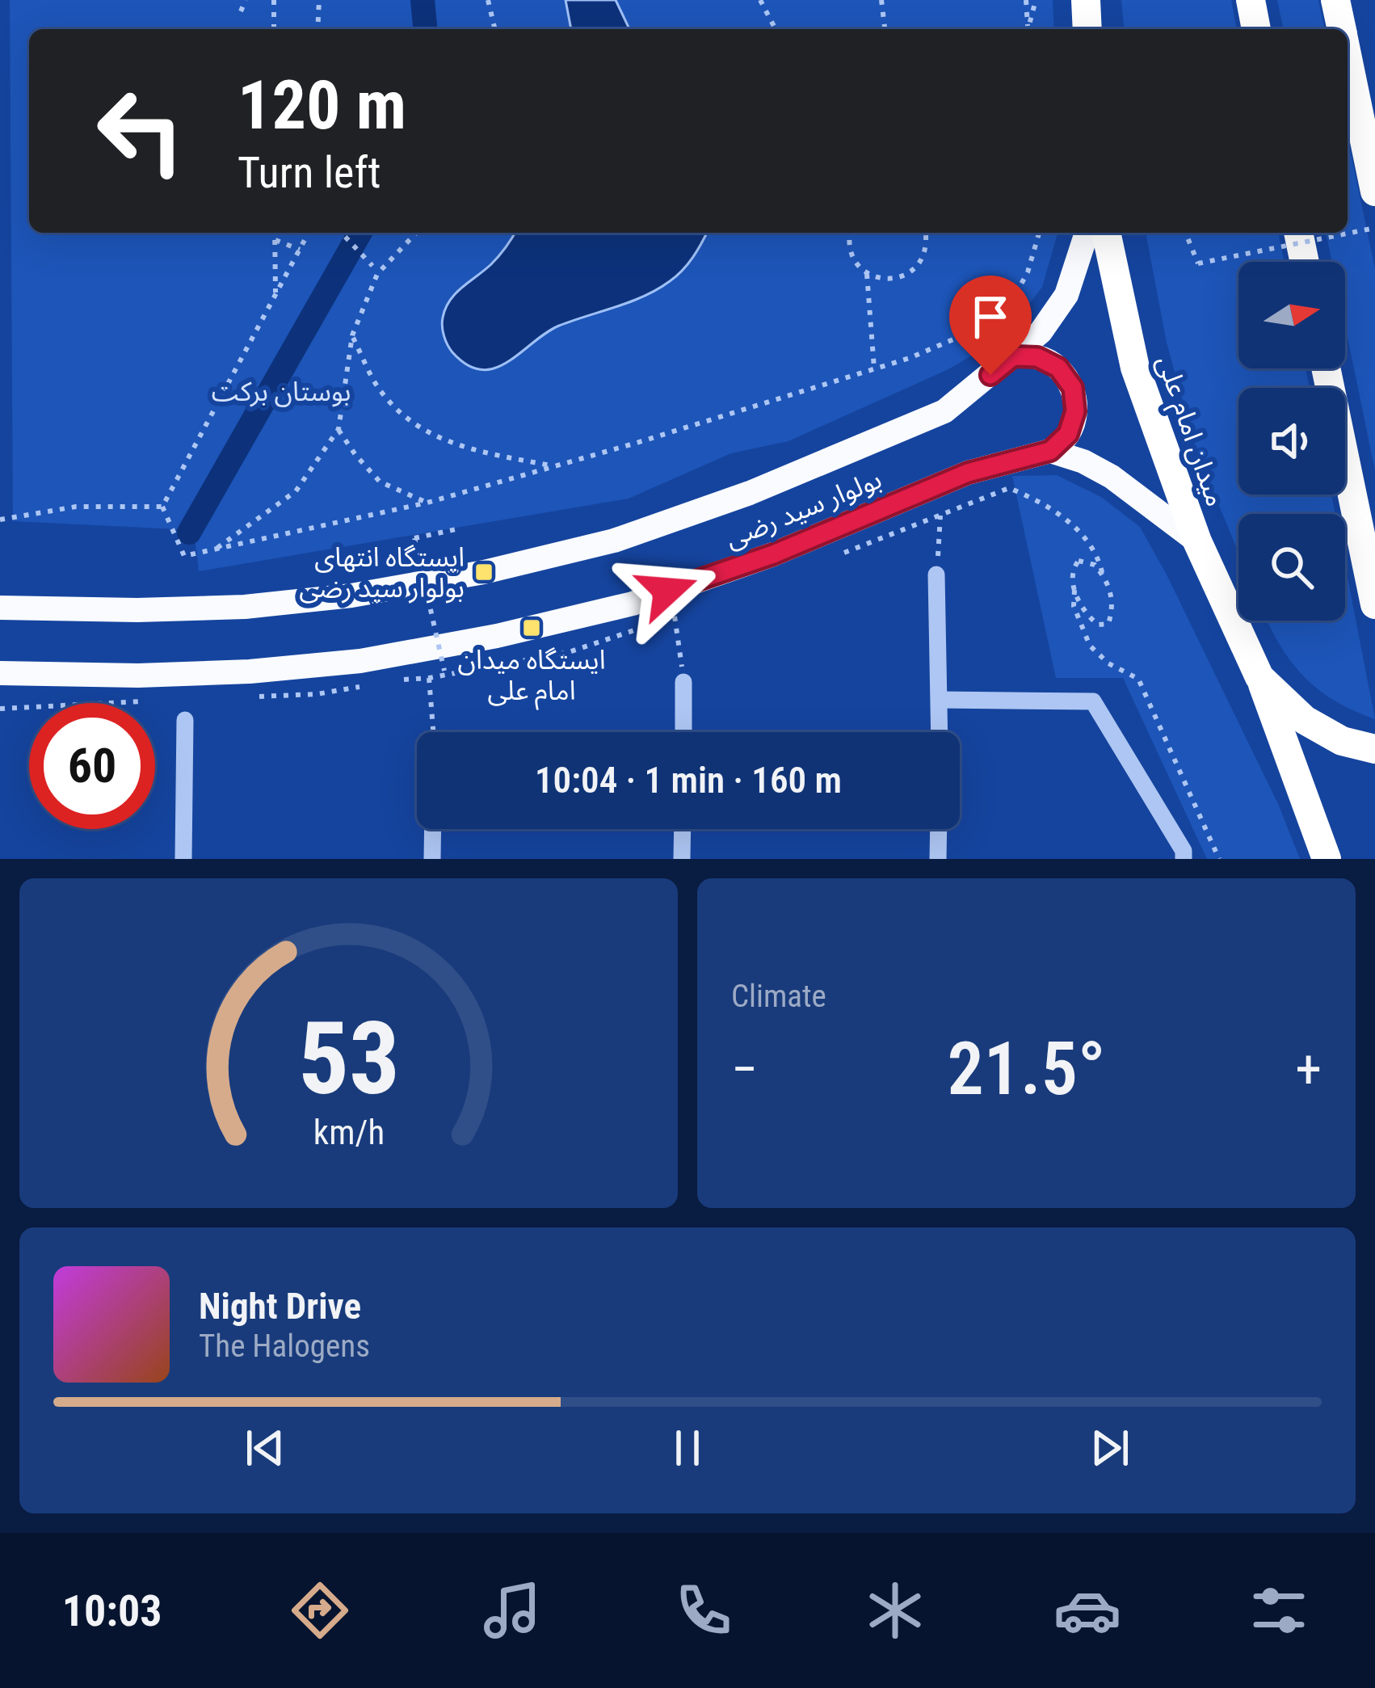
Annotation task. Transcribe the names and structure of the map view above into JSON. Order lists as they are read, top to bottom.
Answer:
{
  "streets": {
    "highway": ["میدان امام علی"],
    "main road": ["بولوار سید رضی"]
  },
  "parks": ["بوستان برکت"],
  "places": {
    "transit": ["ایستگاه انتهای بولوار سید رضی", "ایستگاه میدان امام علی"]
  },
  "north": "right",
  "page": {
    "turn": ["120 m", "Turn left"],
    "limit": "60",
    "trip": "10:04 · 1 min · 160 m",
    "tile": "Climate",
    "heat": ["−", "21.5°", "+"],
    "song": ["Night Drive", "The Halogens"],
    "tabs": "10:03",
    "gauge": ["53", "km/h"]
  }
}
